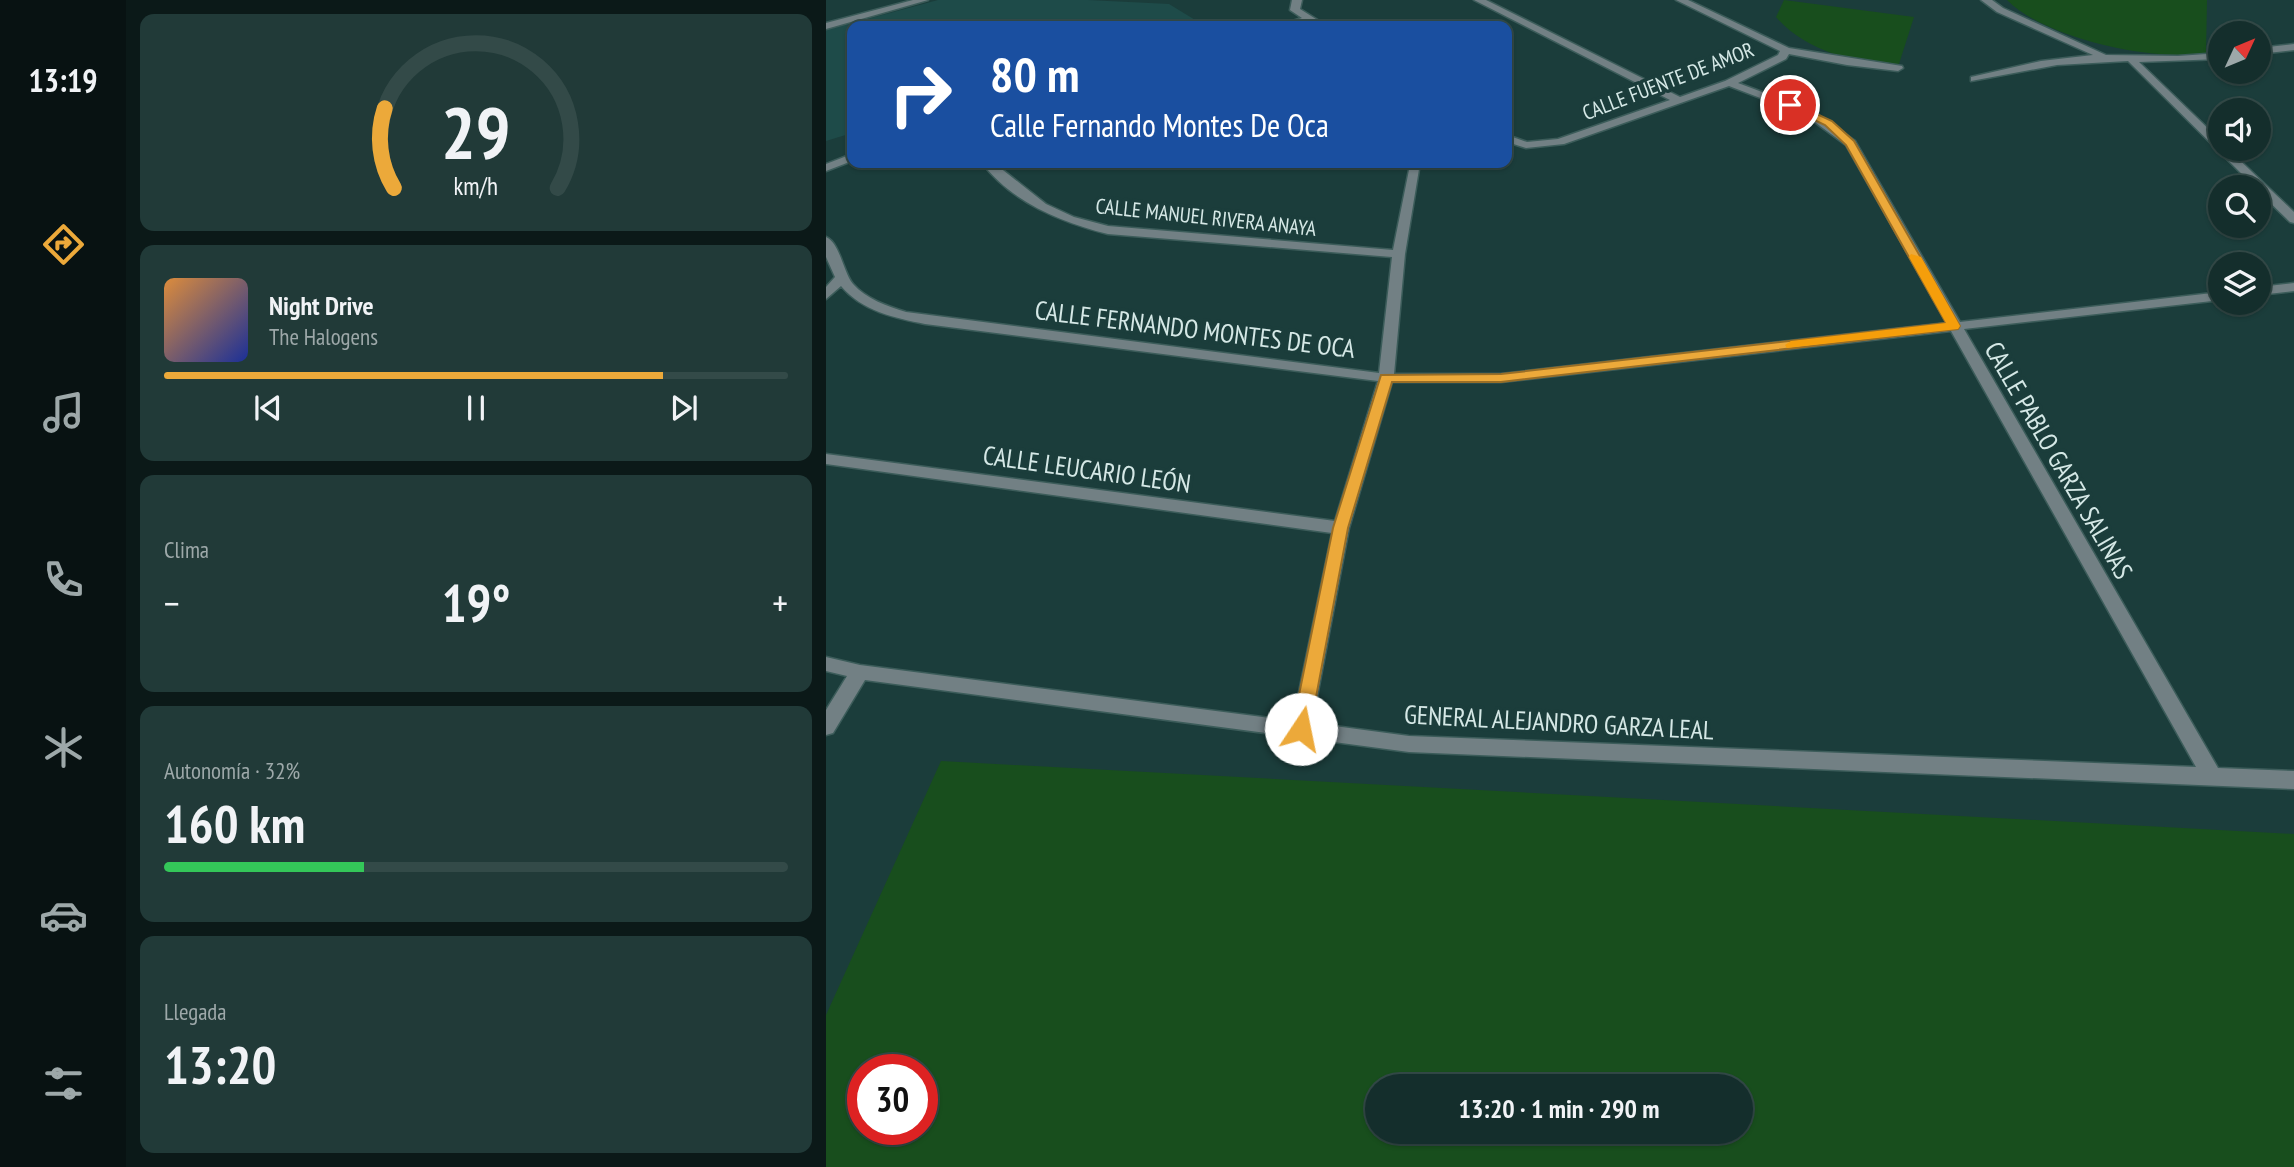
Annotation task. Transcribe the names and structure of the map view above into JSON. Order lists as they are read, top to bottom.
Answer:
{
  "streets": {
    "street": [
      "CALLE FUENTE DE AMOR",
      "CALLE MANUEL RIVERA ANAYA",
      "CALLE FERNANDO MONTES DE OCA",
      "CALLE PABLO GARZA SALINAS",
      "CALLE LEUCARIO LEÓN",
      "GENERAL ALEJANDRO GARZA LEAL"
    ]
  },
  "crossings": [
    ["CALLE FUENTE DE AMOR", "CALLE PABLO GARZA SALINAS"],
    ["CALLE FERNANDO MONTES DE OCA", "CALLE PABLO GARZA SALINAS"],
    ["CALLE PABLO GARZA SALINAS", "GENERAL ALEJANDRO GARZA LEAL"]
  ],
  "north": "top right",
  "page": {
    "tabs": "13:19",
    "turn": ["80 m", "Calle Fernando Montes De Oca"],
    "song": ["Night Drive", "The Halogens"],
    "tile": [
      "Clima",
      ["Autonomía · 32%", "160 km"],
      ["Llegada", "13:20"]
    ],
    "heat": ["−", "19°", "+"],
    "limit": "30",
    "trip": "13:20 · 1 min · 290 m",
    "gauge": ["29", "km/h"]
  }
}
